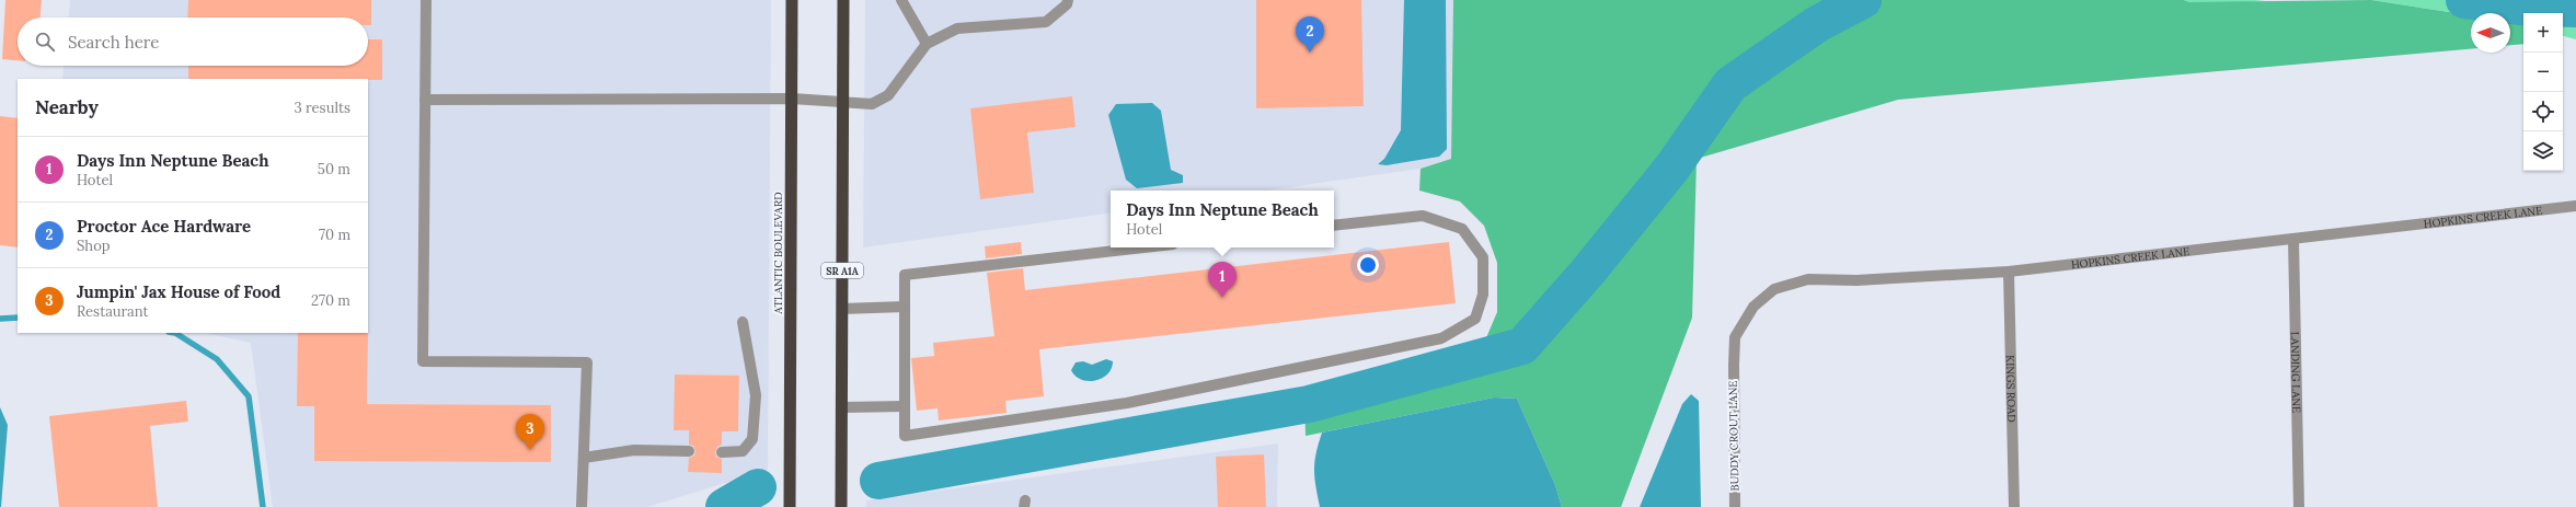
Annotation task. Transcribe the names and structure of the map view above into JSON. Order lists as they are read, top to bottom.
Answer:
{
  "streets": {
    "highway": ["ATLANTIC BOULEVARD", "SR A1A"],
    "street": [
      "HOPKINS CREEK LANE",
      "LANDING LANE",
      "KINGS ROAD",
      "BUDDY CROUT LANE"
    ]
  },
  "crossings": [
    ["HOPKINS CREEK LANE", "LANDING LANE"],
    ["HOPKINS CREEK LANE", "KINGS ROAD"],
    ["HOPKINS CREEK LANE", "BUDDY CROUT LANE"]
  ],
  "north": "left",
  "page": {
    "map_buttons": ["+", "−"],
    "pins": ["2", "1", "3"],
    "search": "Search here",
    "heading": ["Nearby", "3 results"],
    "list": [
      {
        "mark": "1",
        "name": "Days Inn Neptune Beach",
        "note": "Hotel",
        "value": "50 m"
      },
      {
        "mark": "2",
        "name": "Proctor Ace Hardware",
        "note": "Shop",
        "value": "70 m"
      },
      {
        "mark": "3",
        "name": "Jumpin' Jax House of Food",
        "note": "Restaurant",
        "value": "270 m"
      }
    ],
    "popup": ["Days Inn Neptune Beach", "Hotel"]
  }
}
